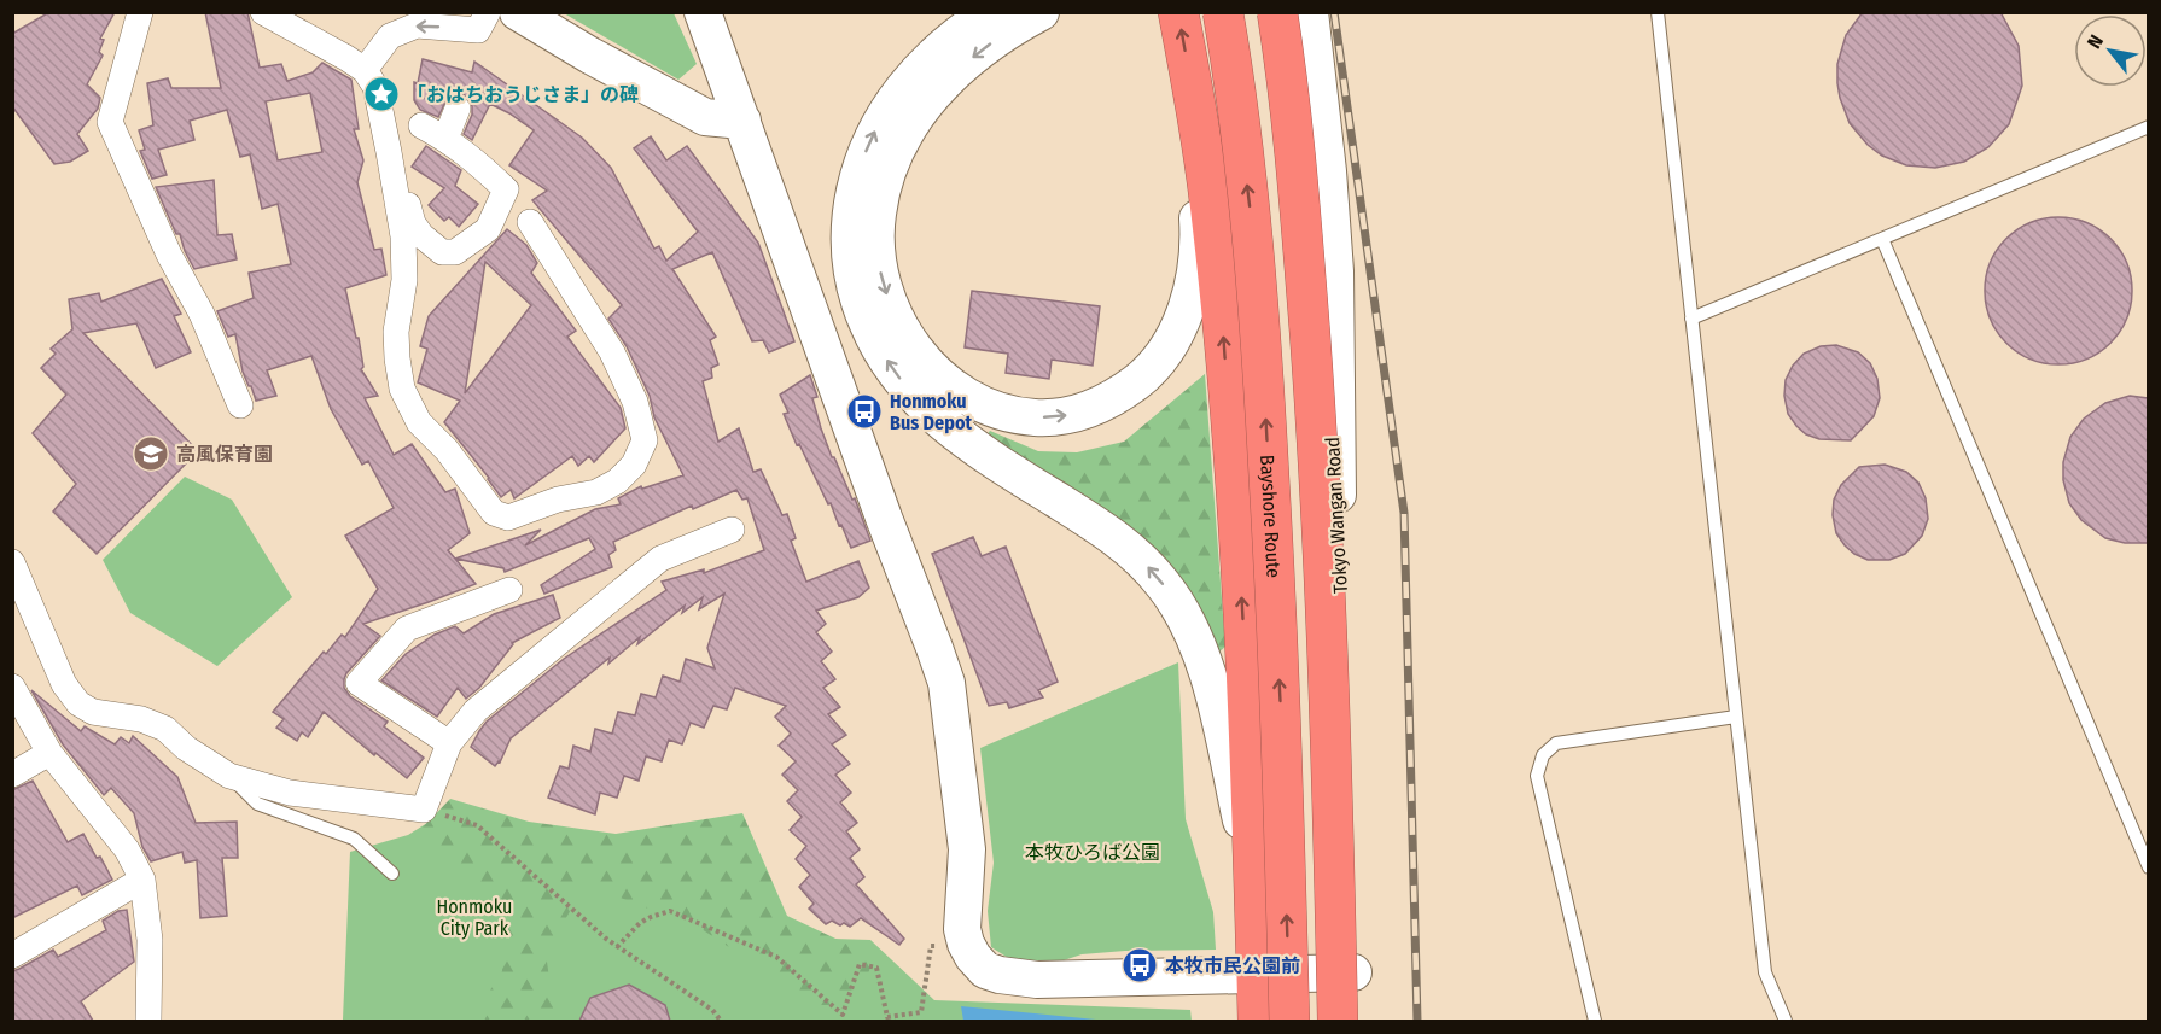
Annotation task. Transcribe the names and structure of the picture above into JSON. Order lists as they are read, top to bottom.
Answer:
{
  "streets": {
    "highway": ["Tokyo Wangan Road", "Bayshore Route"]
  },
  "parks": ["本牧ひろば公園", "Honmoku City Park"],
  "places": {
    "place": ["「おはちおうじさま」の碑"],
    "bus stop": ["Honmoku Bus Depot", "本牧市民公園前"],
    "school or university": ["高風保育園"]
  },
  "north": "top left"
}
